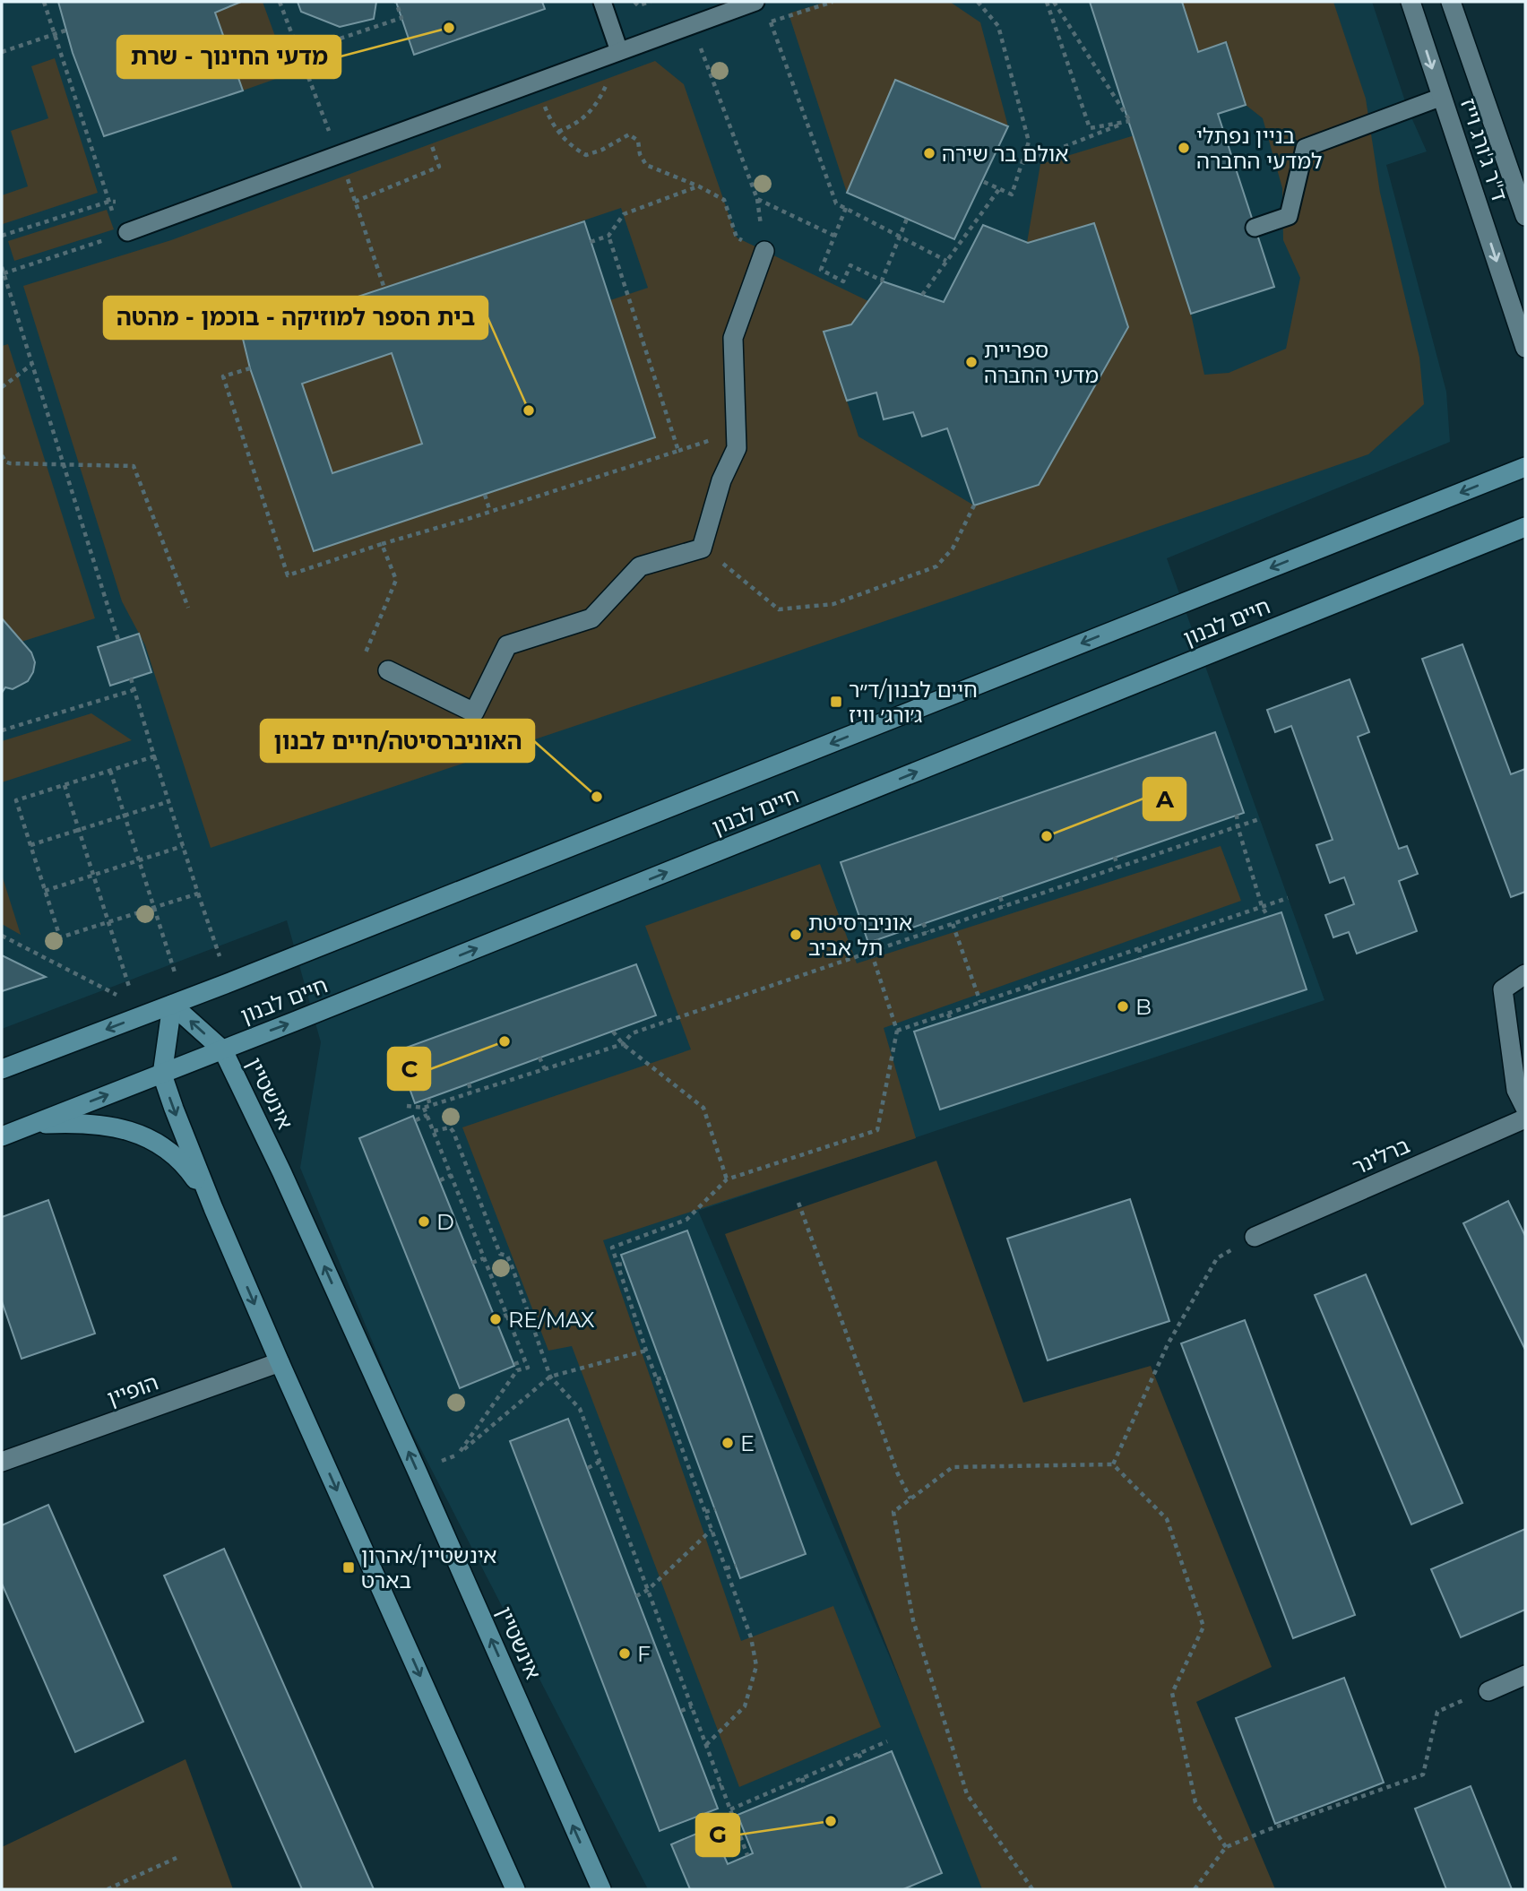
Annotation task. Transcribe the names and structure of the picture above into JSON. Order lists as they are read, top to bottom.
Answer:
{
  "streets": {
    "main road": ["חיים לבנון", "אינשטיין"],
    "street": ["ד\"ר ג'ורג וייז", "ברלינר", "הופיין"]
  },
  "crossings": [
    ["חיים לבנון", "אינשטיין"]
  ],
  "places": {
    "other": [
      "מדעי החינוך - שרת",
      "בניין נפתלי למדעי החברה",
      "אולם בר שירה",
      "ספריית מדעי החברה",
      "בית הספר למוזיקה - בוכמן - מהטה",
      "האוניברסיטה/חיים לבנון",
      "A",
      "אוניברסיטת תל אביב",
      "B",
      "C",
      "D",
      "RE/MAX",
      "E",
      "F",
      "G"
    ],
    "transit": ["חיים לבנון/ד״ר ג׳ורג׳ וויז", "אינשטיין/אהרון בארט"]
  }
}
